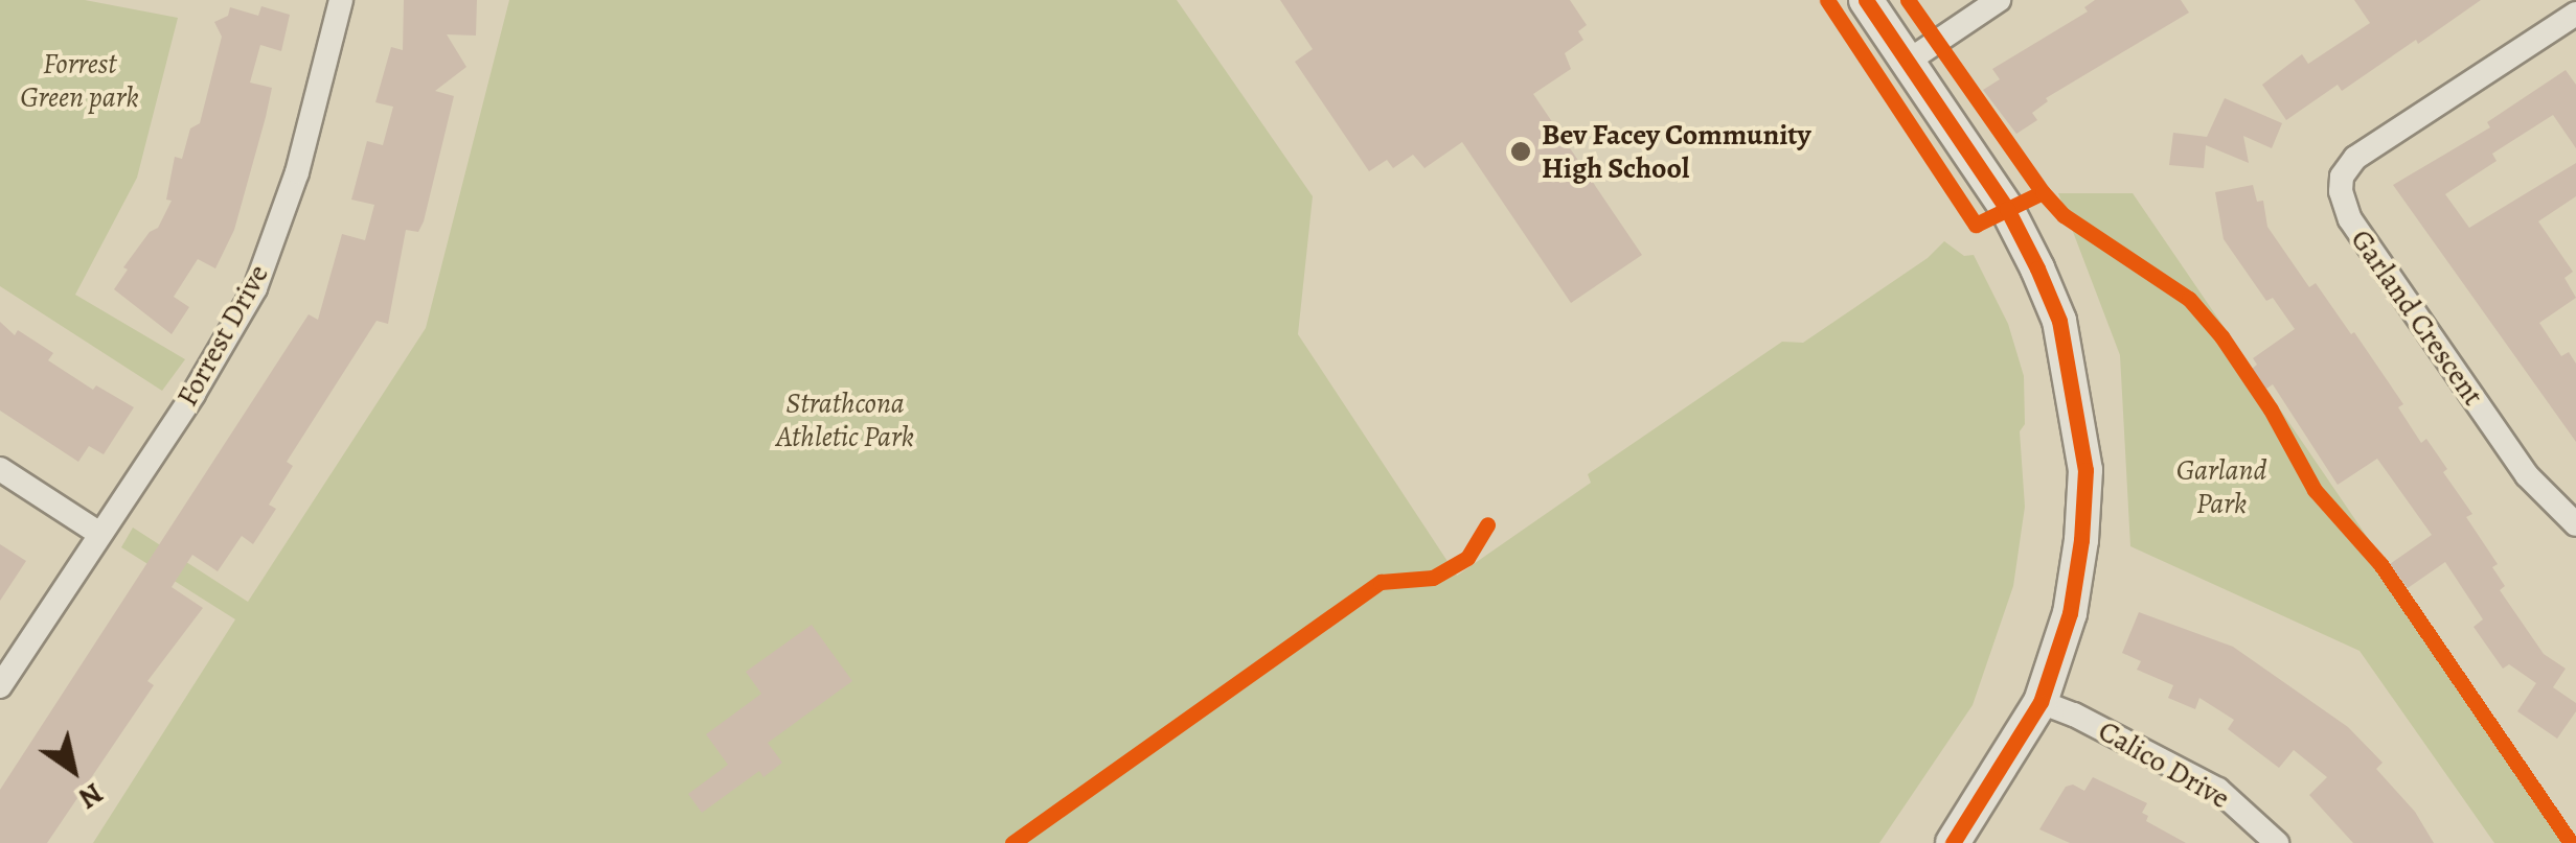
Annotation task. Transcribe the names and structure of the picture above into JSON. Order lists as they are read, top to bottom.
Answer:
{
  "streets": {
    "street": ["Garland Crescent", "Forrest Drive", "Calico Drive"]
  },
  "parks": ["Forrest Green park", "Strathcona Athletic Park", "Garland Park"],
  "places": ["Bev Facey Community High School"],
  "north": "bottom right"
}
